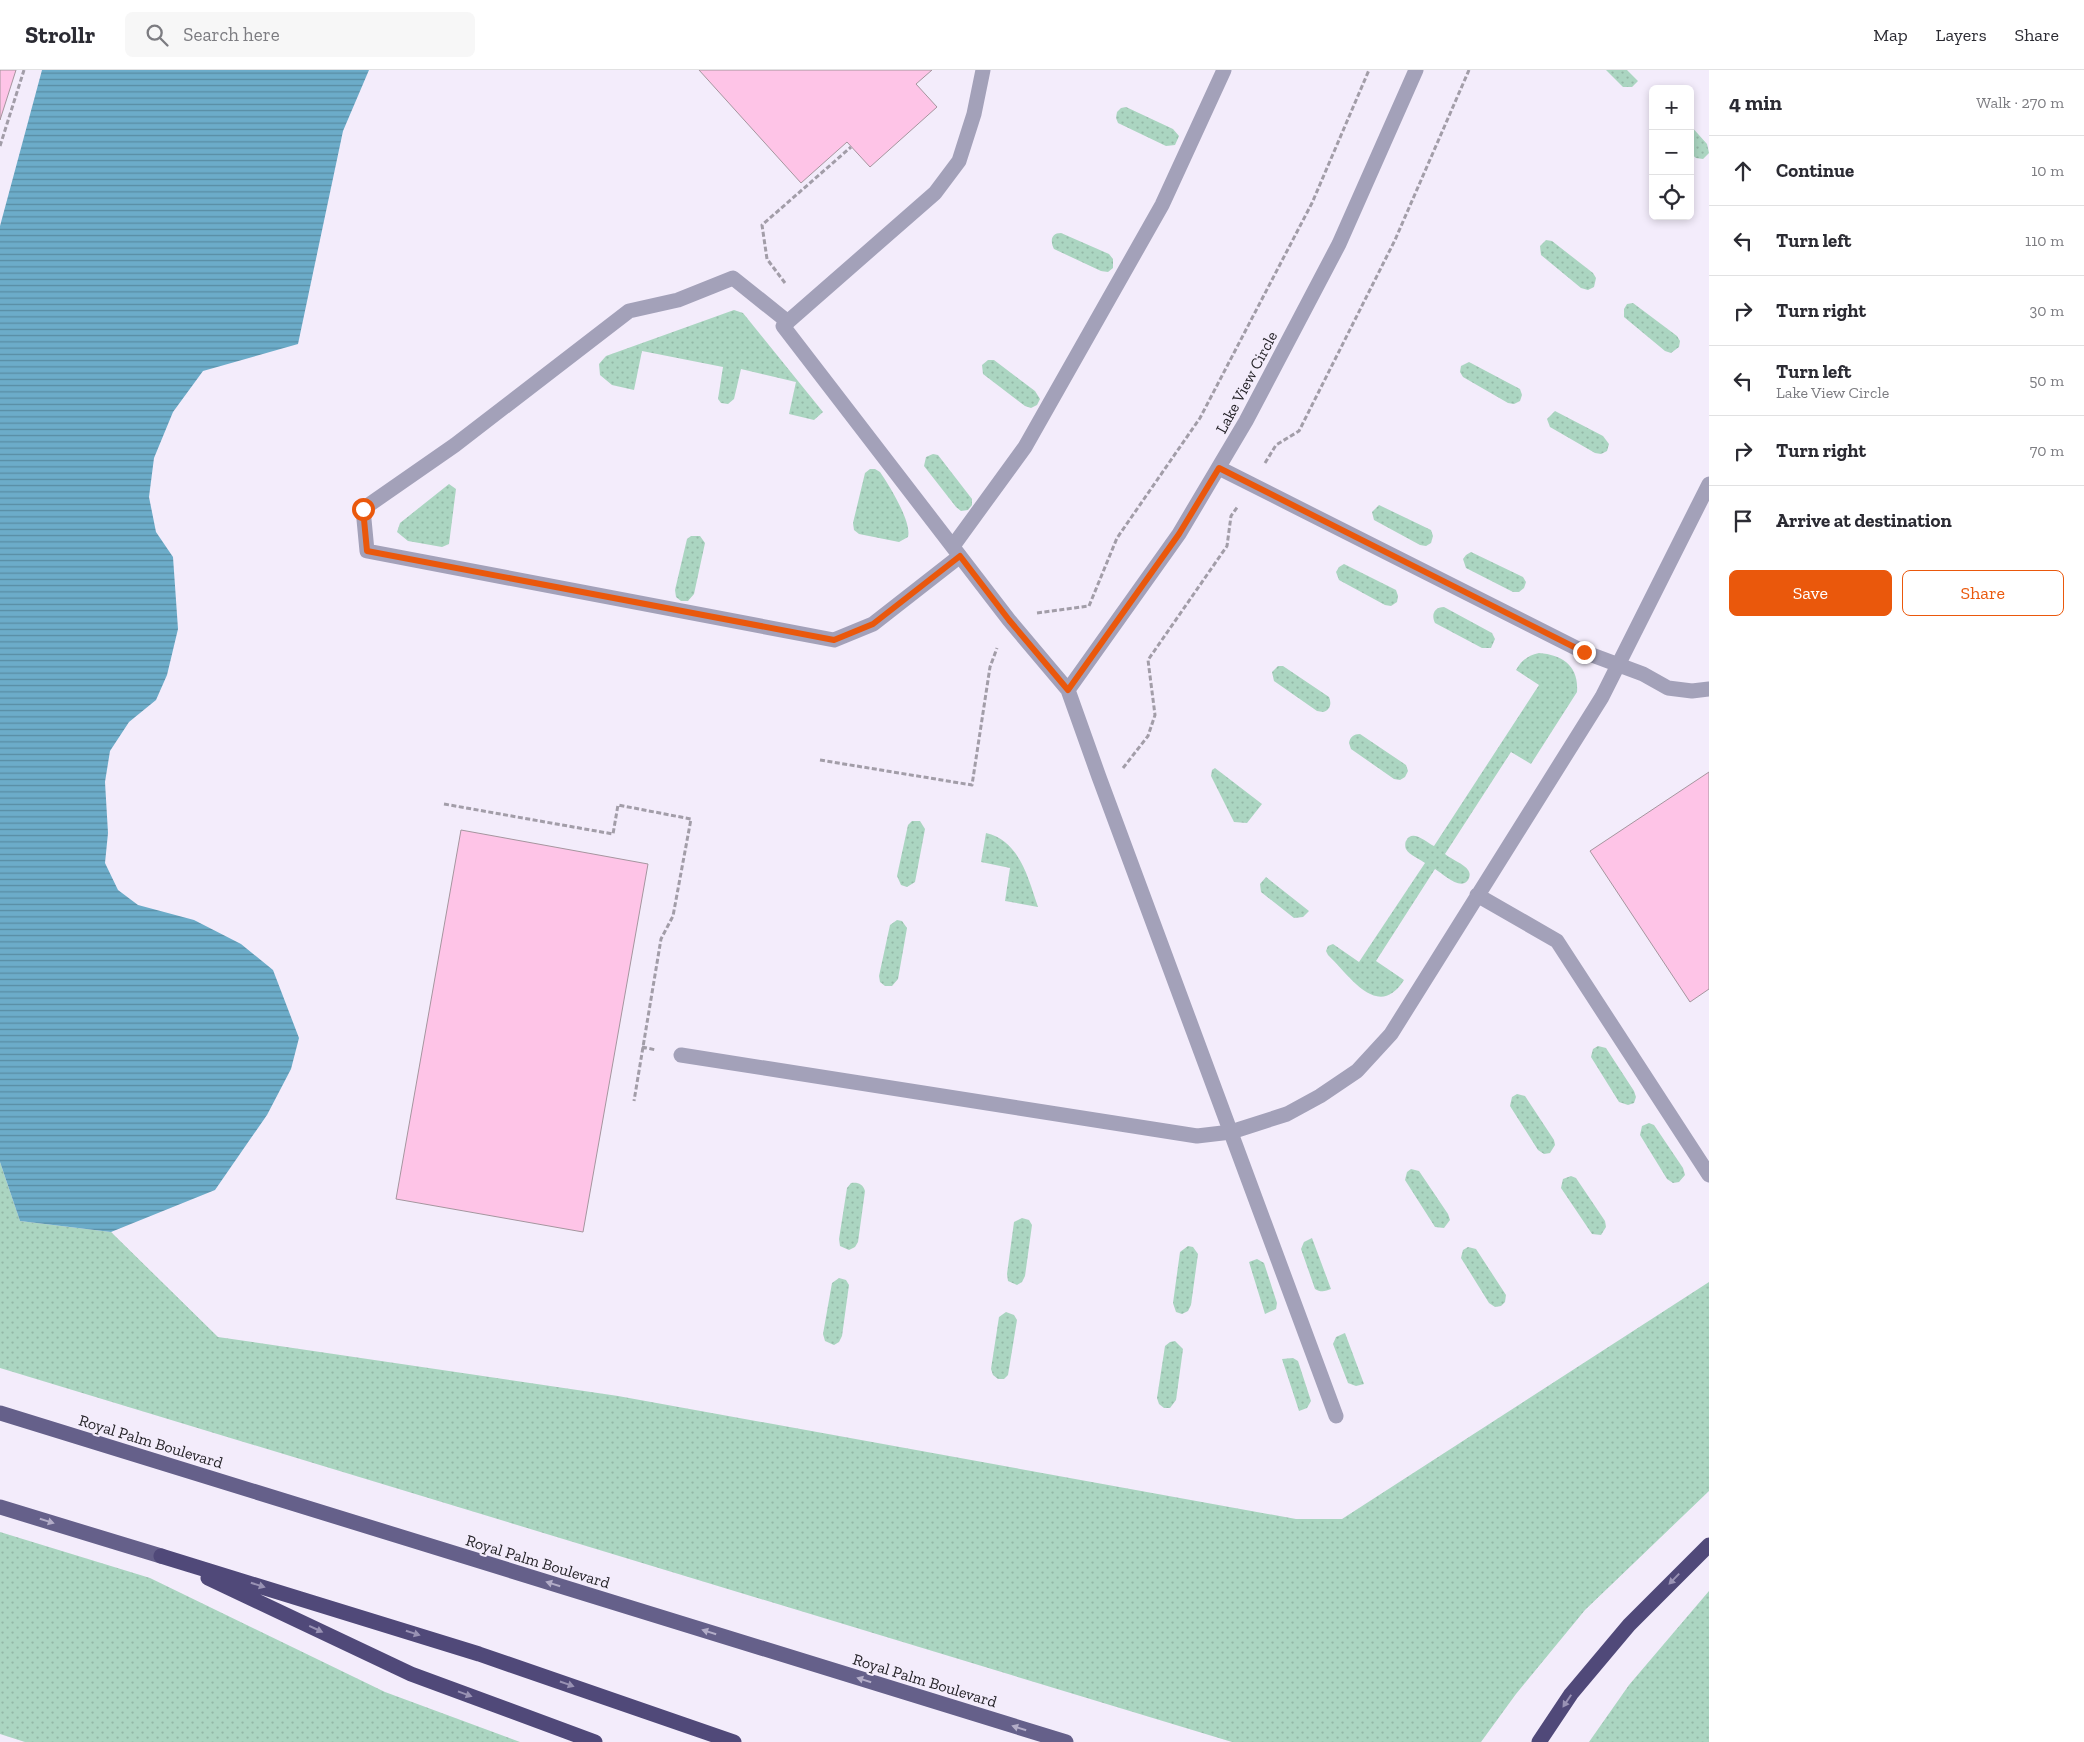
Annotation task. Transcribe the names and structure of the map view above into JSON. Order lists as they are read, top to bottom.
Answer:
{
  "streets": {
    "main road": ["Royal Palm Boulevard"],
    "street": ["Lake View Circle"]
  },
  "one_way": ["Royal Palm Boulevard"],
  "page": {
    "header": "Strollr",
    "search": "Search here",
    "nav": ["Map", "Layers", "Share"],
    "heading": ["4 min", "Walk · 270 m"],
    "map_buttons": ["+", "−"],
    "list": [
      ["Continue", "10 m"],
      ["Turn left", "110 m"],
      ["Turn right", "30 m"],
      ["Turn left", "Lake View Circle", "50 m"],
      ["Turn right", "70 m"],
      "Arrive at destination"
    ],
    "buttons": ["Save", "Share"]
  }
}
